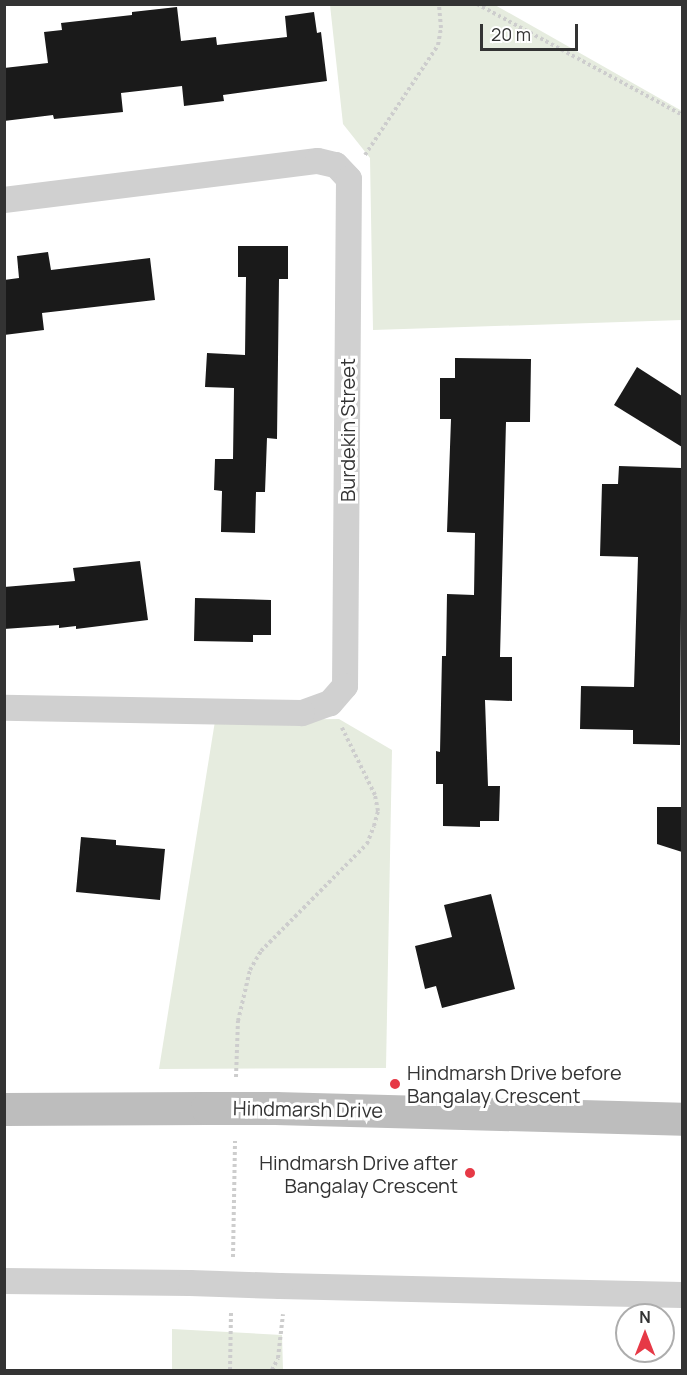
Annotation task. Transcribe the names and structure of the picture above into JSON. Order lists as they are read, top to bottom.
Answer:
{
  "streets": {
    "main road": ["Hindmarsh Drive"],
    "street": ["Burdekin Street"]
  },
  "places": ["Hindmarsh Drive before Bangalay Crescent", "Hindmarsh Drive after Bangalay Crescent"],
  "scale_bar": "20 m",
  "north": "top"
}
